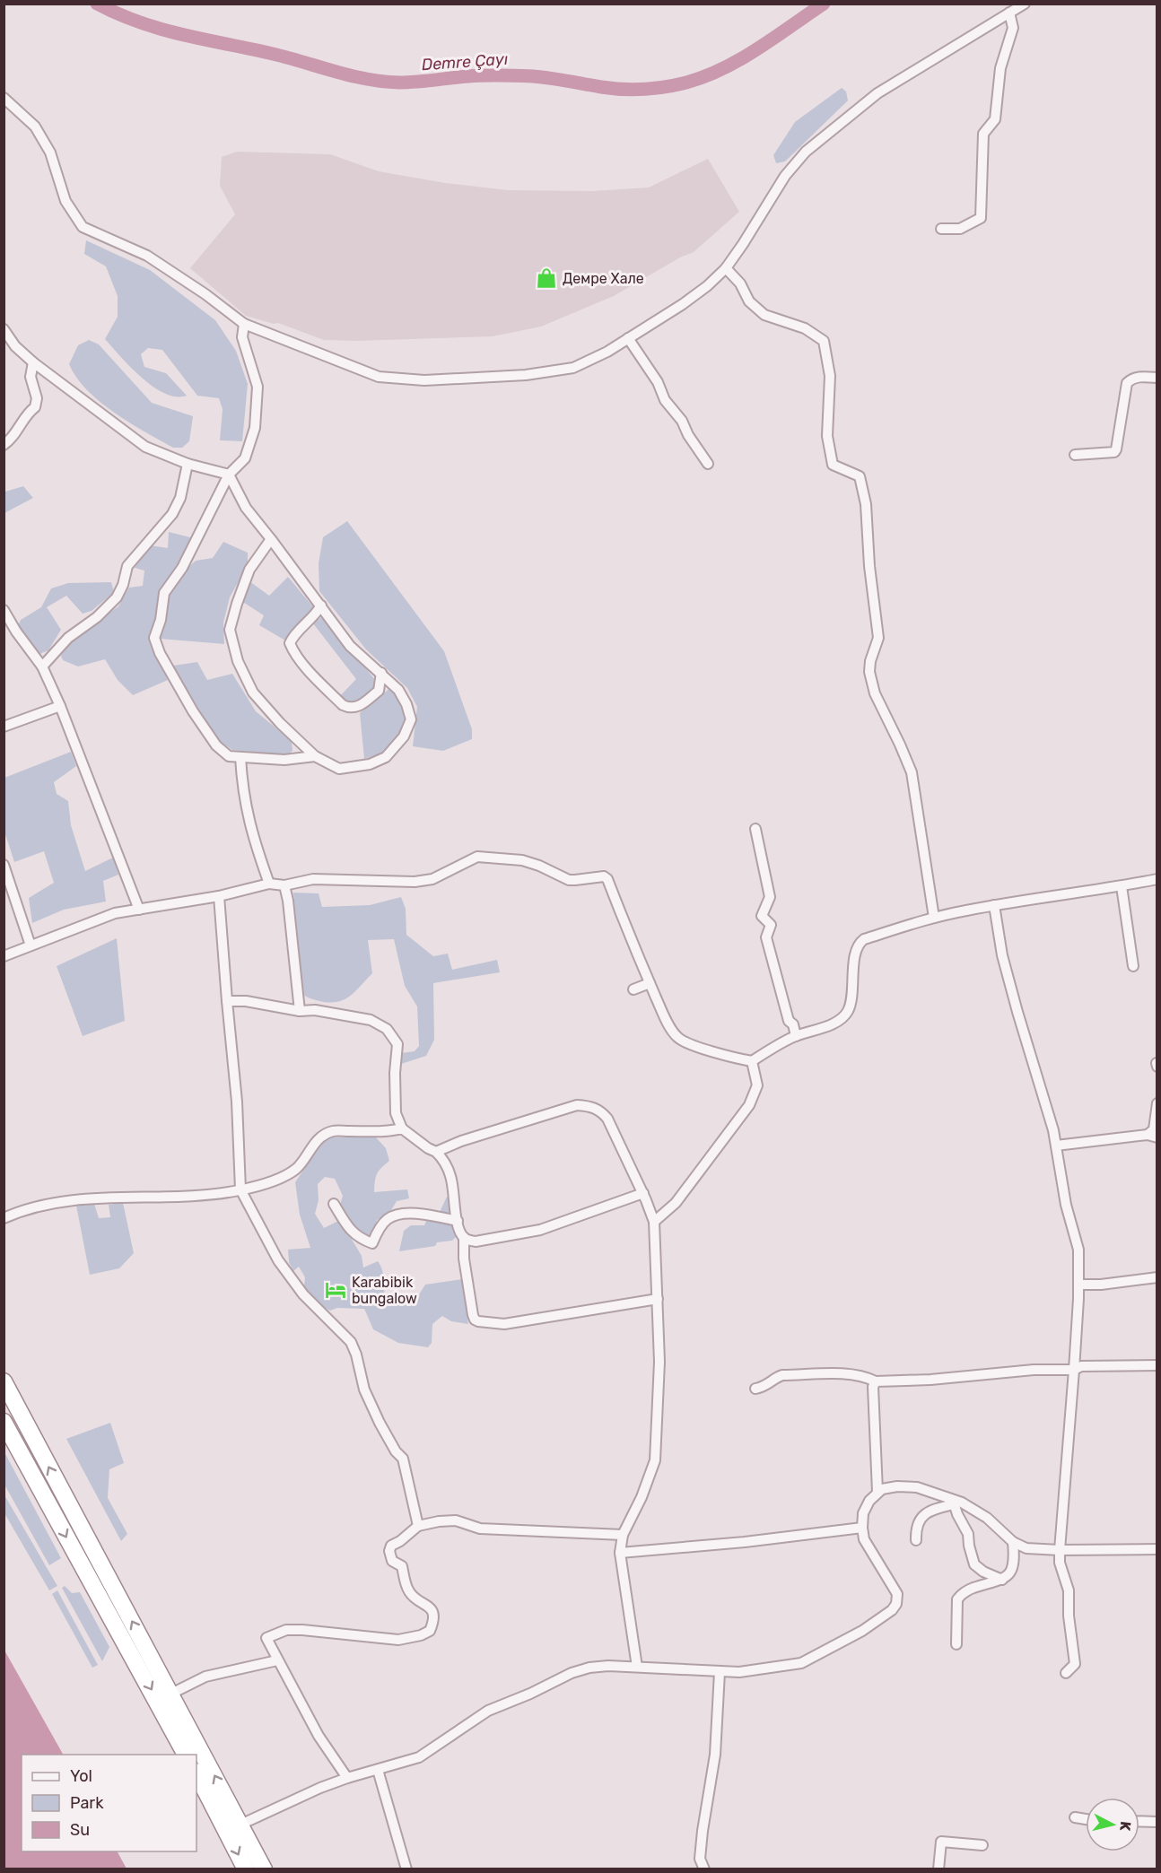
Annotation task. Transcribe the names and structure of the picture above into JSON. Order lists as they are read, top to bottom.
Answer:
{
  "water": ["Demre Çayı"],
  "places": {
    "shop": ["Демре Хале"],
    "hotel": ["Karabibik bungalow"]
  },
  "legend": ["Yol", "Park", "Su"],
  "north": "right"
}
